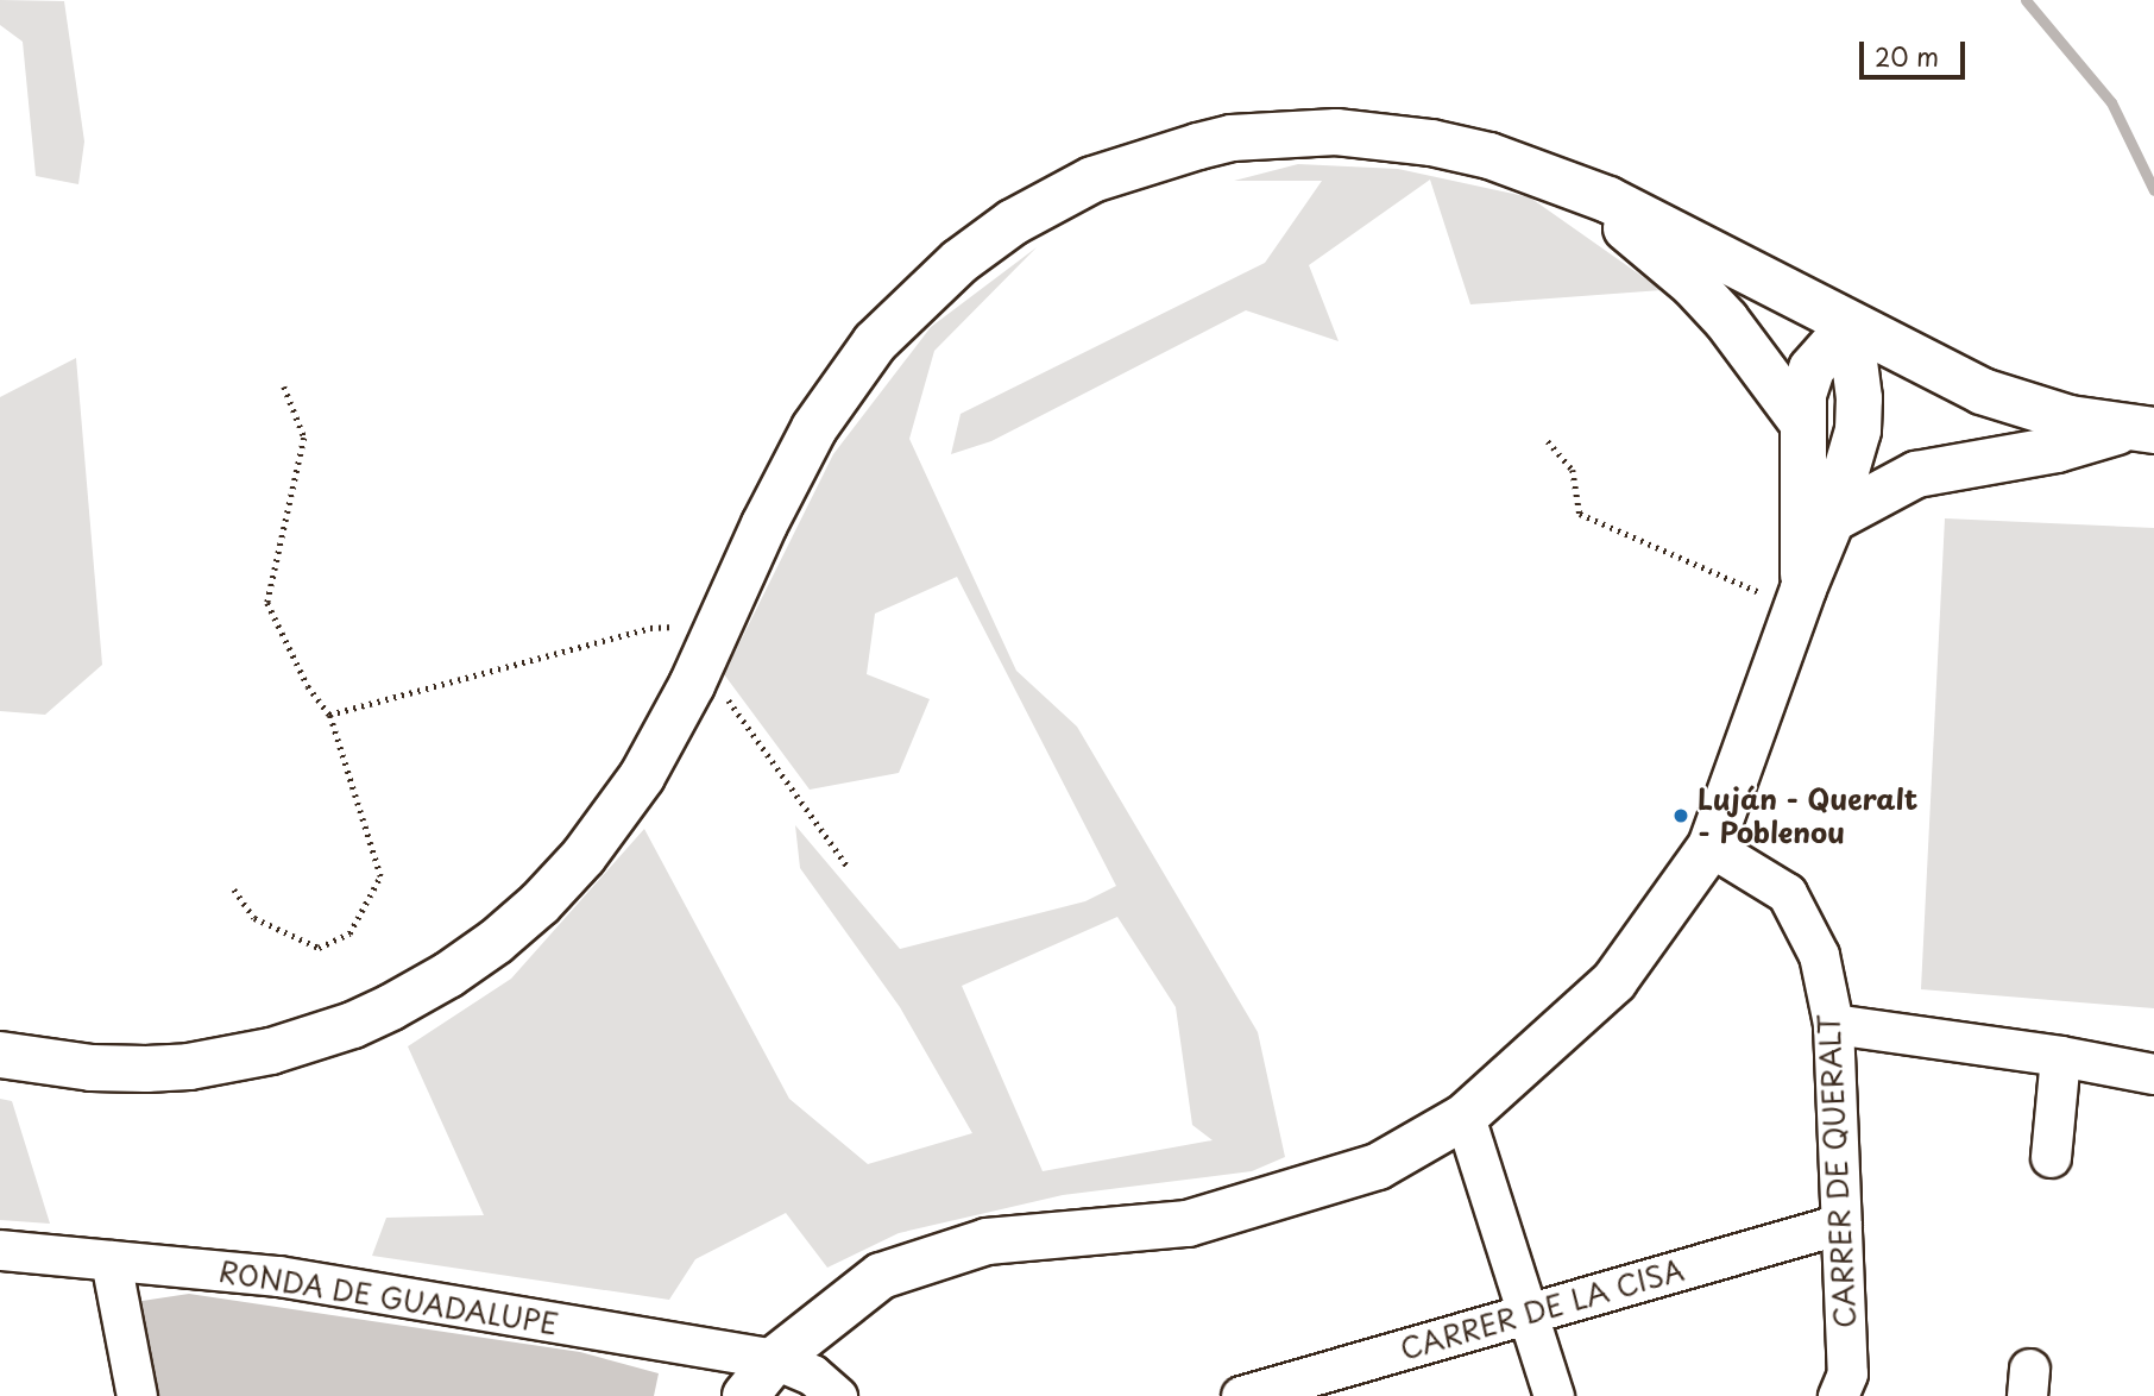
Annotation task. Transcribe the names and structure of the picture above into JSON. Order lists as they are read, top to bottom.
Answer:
{
  "streets": {
    "street": ["CARRER DE QUERALT", "RONDA DE GUADALUPE", "CARRER DE LA CISA"]
  },
  "crossings": [
    ["CARRER DE QUERALT", "CARRER DE LA CISA"]
  ],
  "places": ["Luján - Queralt - Poblenou"],
  "scale_bar": "20 m"
}
